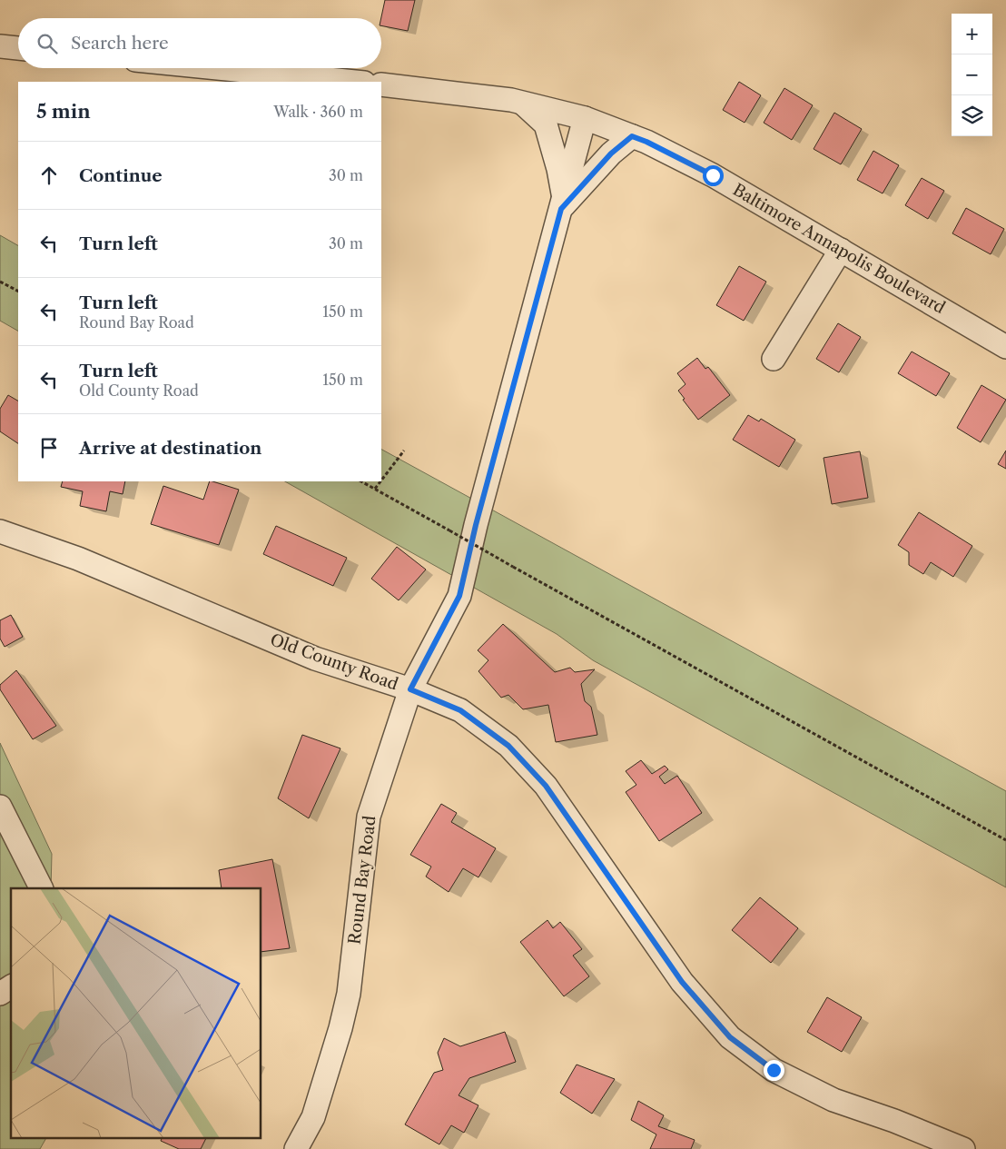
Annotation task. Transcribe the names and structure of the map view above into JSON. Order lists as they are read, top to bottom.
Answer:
{
  "streets": {
    "street": ["Baltimore Annapolis Boulevard", "Old County Road", "Round Bay Road"]
  },
  "crossings": [
    ["Baltimore Annapolis Boulevard", "Round Bay Road"],
    ["Old County Road", "Round Bay Road"]
  ],
  "page": {
    "map_buttons": ["+", "−"],
    "search": "Search here",
    "heading": ["5 min", "Walk · 360 m"],
    "list": [
      ["Continue", "30 m"],
      ["Turn left", "30 m"],
      ["Turn left", "Round Bay Road", "150 m"],
      ["Turn left", "Old County Road", "150 m"],
      "Arrive at destination"
    ]
  }
}
